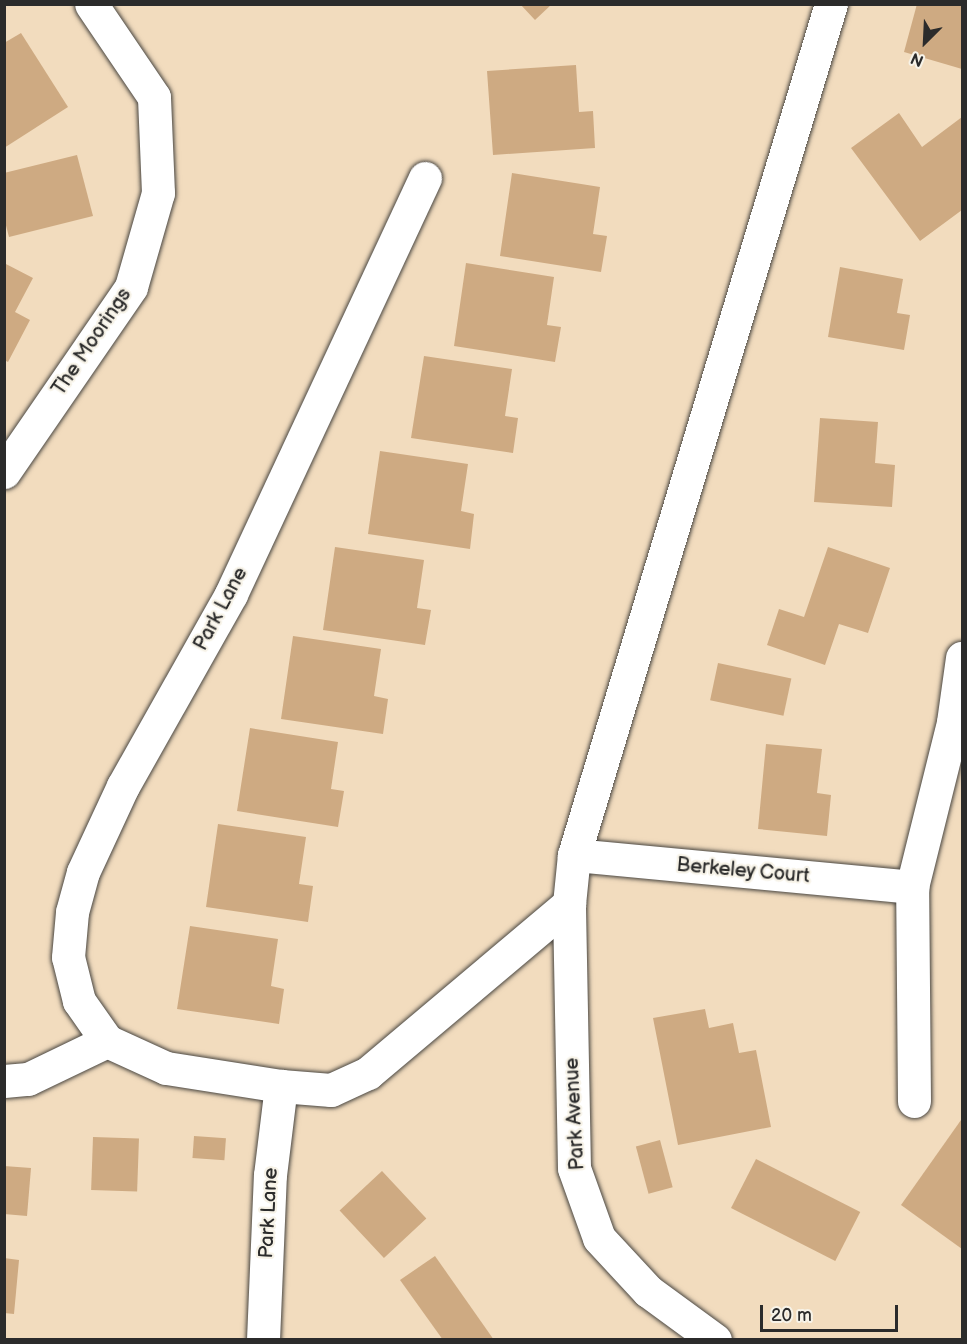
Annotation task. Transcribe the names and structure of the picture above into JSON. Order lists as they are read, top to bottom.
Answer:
{
  "streets": {
    "street": [
      "The Moorings",
      "Park Lane",
      "Berkeley Court",
      "Park Avenue"
    ]
  },
  "crossings": [
    ["Berkeley Court", "Park Avenue"]
  ],
  "scale_bar": "20 m",
  "north": "bottom left"
}
